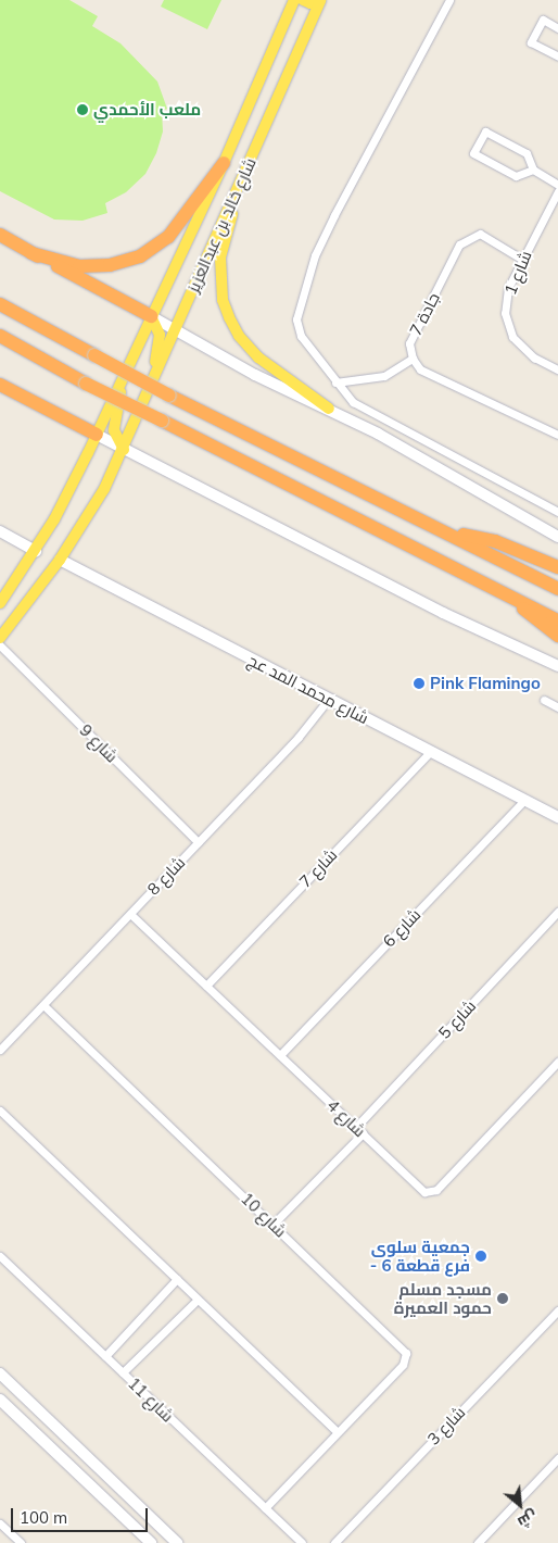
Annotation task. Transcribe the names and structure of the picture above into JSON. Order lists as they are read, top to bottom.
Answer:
{
  "streets": {
    "main road": ["شارع خالد بن عبدالعزيز"],
    "street": [
      "شارع 1",
      "جادة 7",
      "شارع محمد المد عج",
      "شارع 9",
      "شارع 7",
      "شارع 8",
      "شارع 6",
      "شارع 5",
      "شارع 4",
      "شارع 10",
      "شارع 11",
      "شارع 3"
    ]
  },
  "crossings": [
    ["شارع خالد بن عبدالعزيز", "شارع محمد المد عج"],
    ["شارع 1", "جادة 7"],
    ["شارع محمد المد عج", "شارع 7"],
    ["شارع محمد المد عج", "شارع 8"],
    ["شارع محمد المد عج", "شارع 6"],
    ["شارع 9", "شارع 8"],
    ["شارع 7", "شارع 4"],
    ["شارع 8", "شارع 4"],
    ["شارع 8", "شارع 10"],
    ["شارع 6", "شارع 4"],
    ["شارع 5", "شارع 4"],
    ["شارع 10", "شارع 11"]
  ],
  "places": [
    "ملعب الأحمدي",
    "Pink Flamingo",
    "جمعية سلوى - فرع قطعة 6",
    "مسجد مسلم حمود العميرة"
  ],
  "scale_bar": "100 m",
  "north": "bottom right"
}
